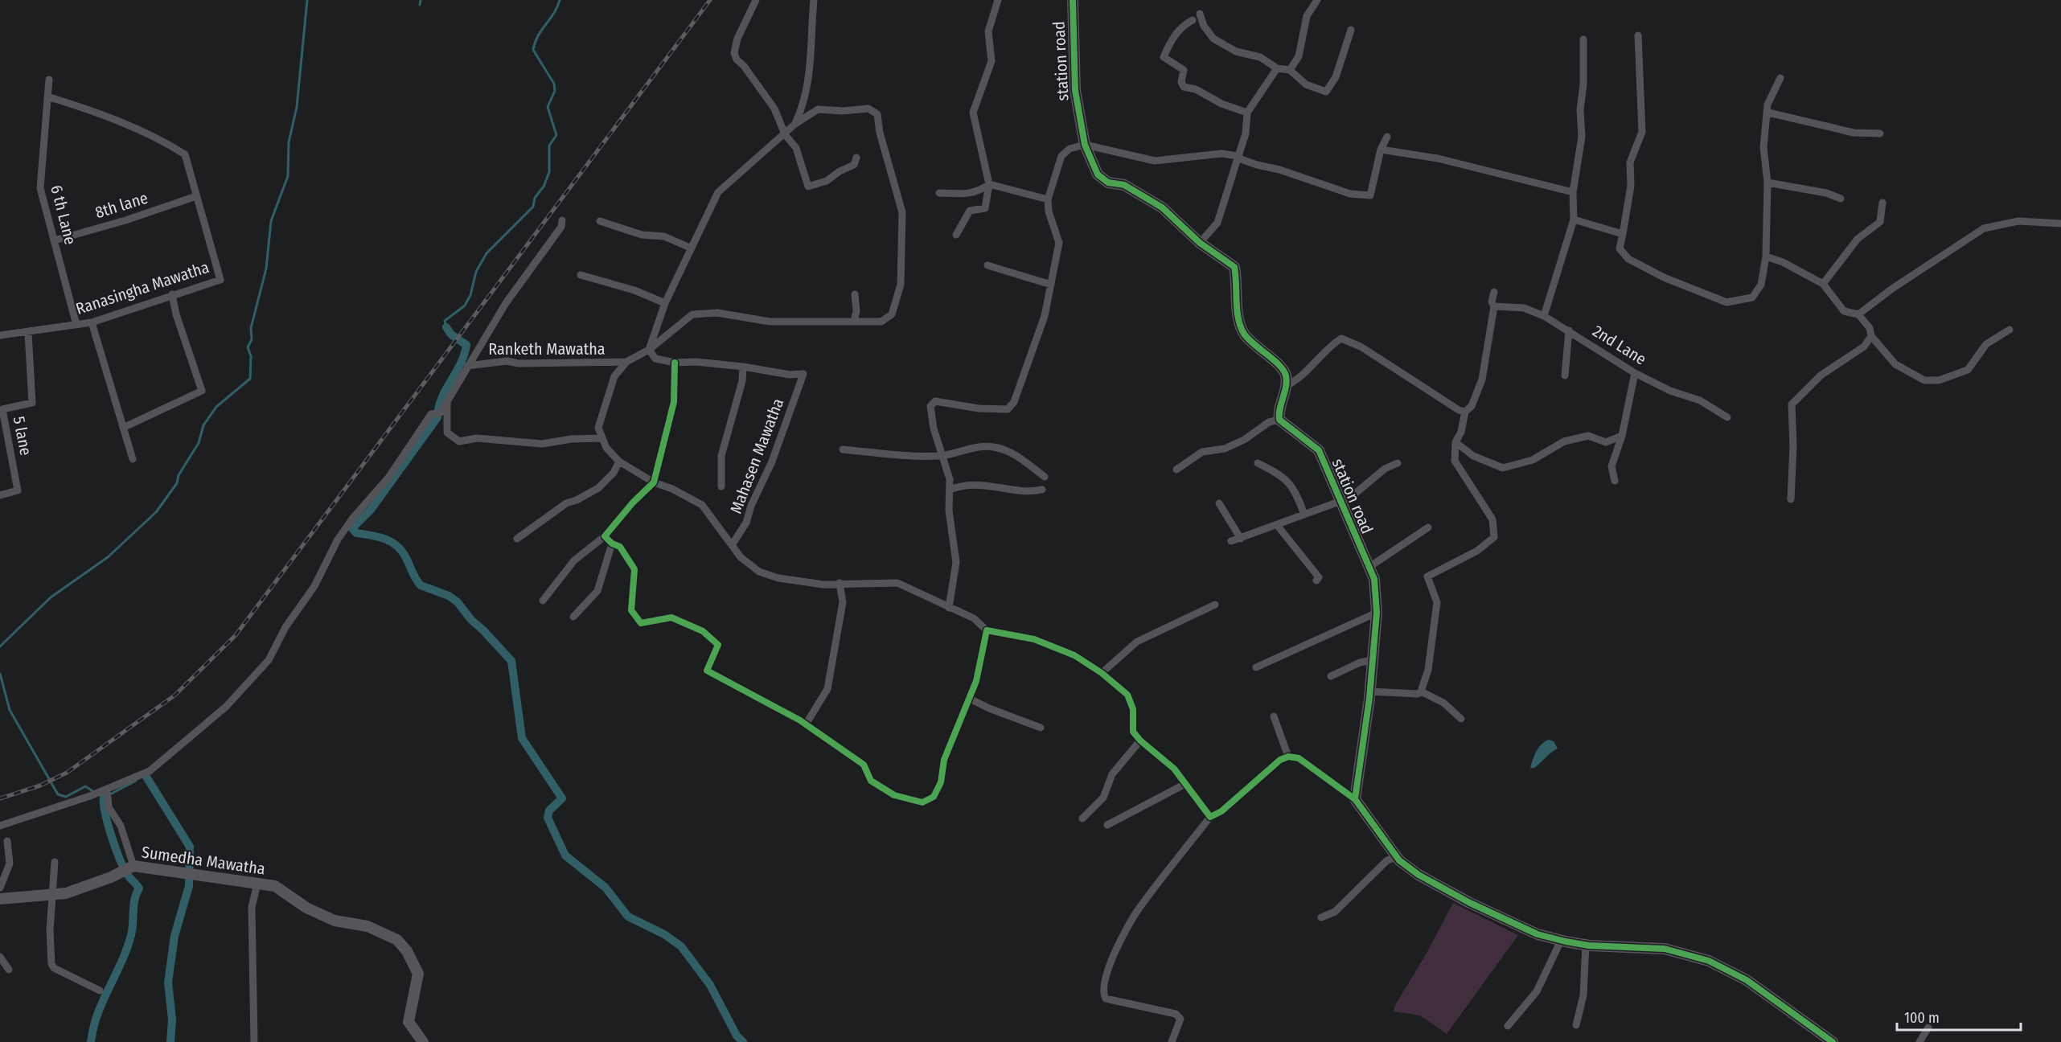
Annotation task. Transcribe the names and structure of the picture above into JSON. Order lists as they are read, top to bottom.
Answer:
{
  "streets": {
    "street": [
      "station road",
      "8th lane",
      "6 th Lane",
      "Ranasingha Mawatha",
      "2nd Lane",
      "Ranketh Mawatha",
      "5 lane",
      "Mahasen Mawatha",
      "Sumedha Mawatha"
    ]
  },
  "crossings": [
    ["8th lane", "6 th Lane"],
    ["8th lane", "Ranasingha Mawatha"],
    ["6 th Lane", "Ranasingha Mawatha"],
    ["Ranasingha Mawatha", "5 lane"]
  ],
  "scale_bar": "100 m"
}
